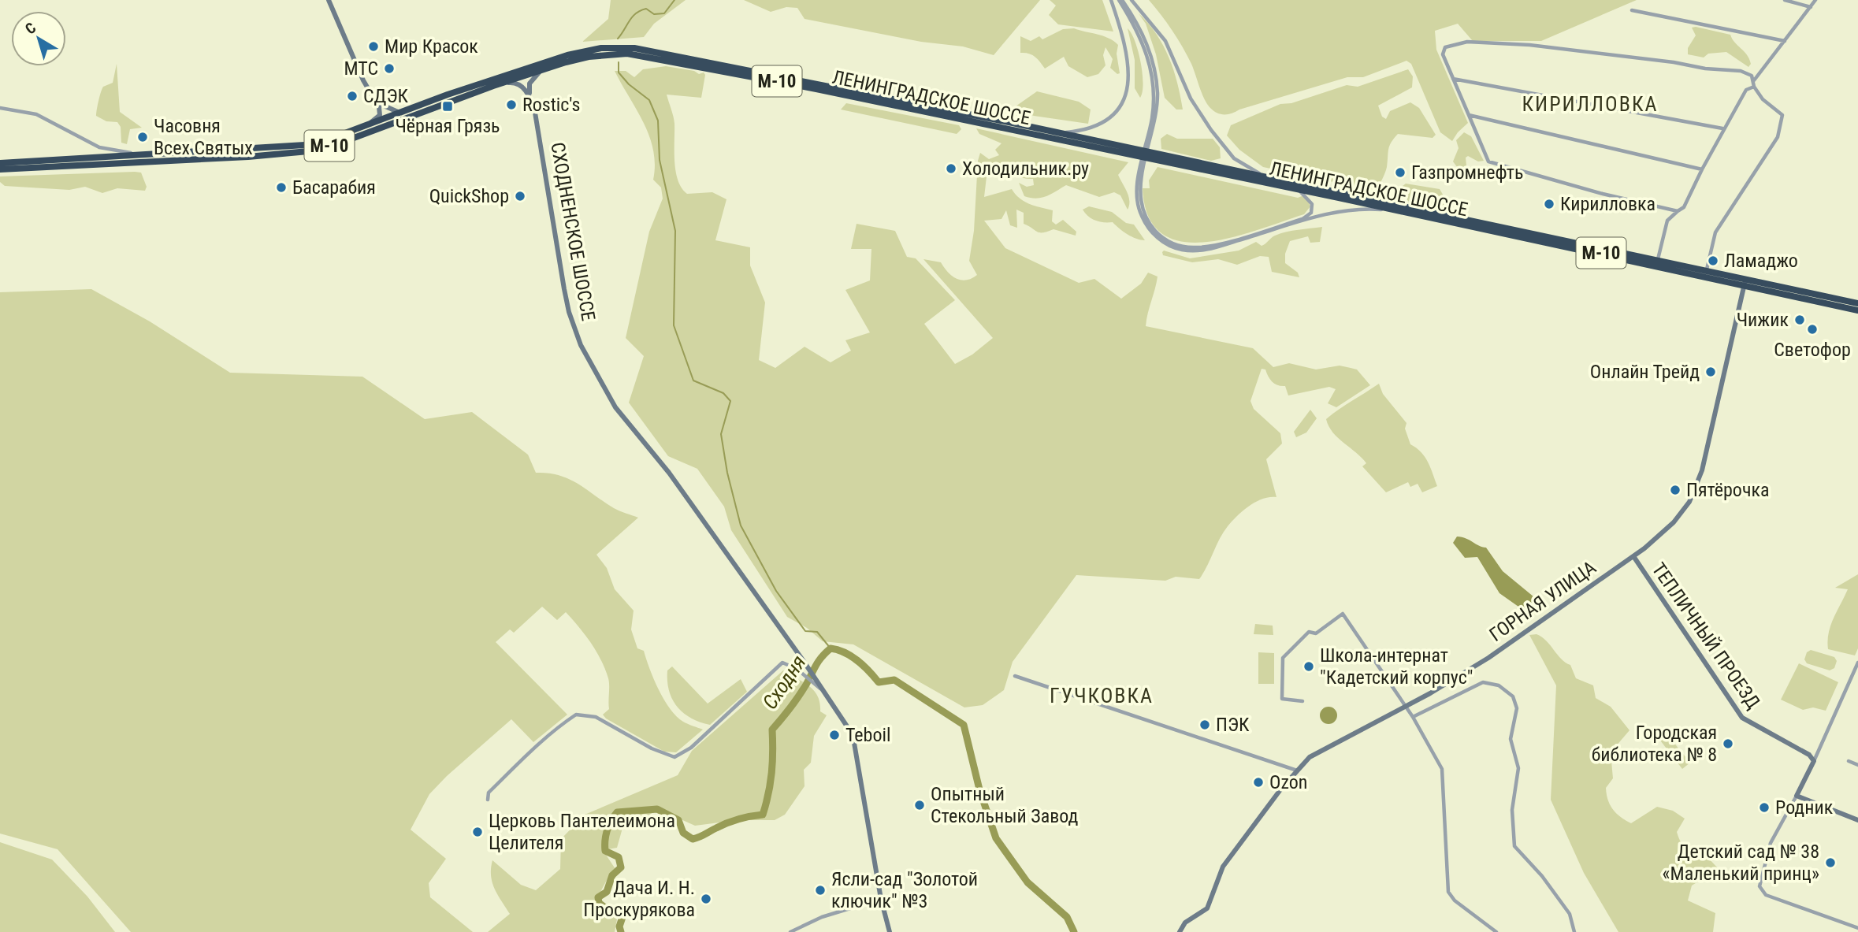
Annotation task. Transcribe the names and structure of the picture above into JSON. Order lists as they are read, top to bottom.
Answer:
{
  "streets": {
    "highway": ["М-10", "ЛЕНИНГРАДСКОЕ ШОССЕ"],
    "street": ["СХОДНЕНСКОЕ ШОССЕ", "ГОРНАЯ УЛИЦА", "ТЕПЛИЧНЫЙ ПРОЕЗД"]
  },
  "crossings": [
    ["ЛЕНИНГРАДСКОЕ ШОССЕ", "СХОДНЕНСКОЕ ШОССЕ"],
    ["ЛЕНИНГРАДСКОЕ ШОССЕ", "ГОРНАЯ УЛИЦА"],
    ["ГОРНАЯ УЛИЦА", "ТЕПЛИЧНЫЙ ПРОЕЗД"]
  ],
  "districts": ["КИРИЛЛОВКА", "ГУЧКОВКА"],
  "water": ["Сходня"],
  "places": {
    "other": [
      "Мир Красок",
      "МТС",
      "СДЭК",
      "Rostic's",
      "Часовня Всех Святых",
      "Холодильник.ру",
      "Газпромнефть",
      "Басарабия",
      "QuickShop",
      "Кирилловка",
      "Ламаджо",
      "Чижик",
      "Светофор",
      "Онлайн Трейд",
      "Пятёрочка",
      "Школа-интернат \"Кадетский корпус\"",
      "ПЭК",
      "Teboil",
      "Городская библиотека № 8",
      "Ozon",
      "Опытный Стекольный Завод",
      "Родник",
      "Церковь Пантелеимона Целителя",
      "Детский сад № 38 «Маленький принц»",
      "Ясли-сад \"Золотой ключик\" №3",
      "Дача И. Н. Проскурякова"
    ],
    "transit": ["Чёрная Грязь"]
  },
  "north": "top left"
}
